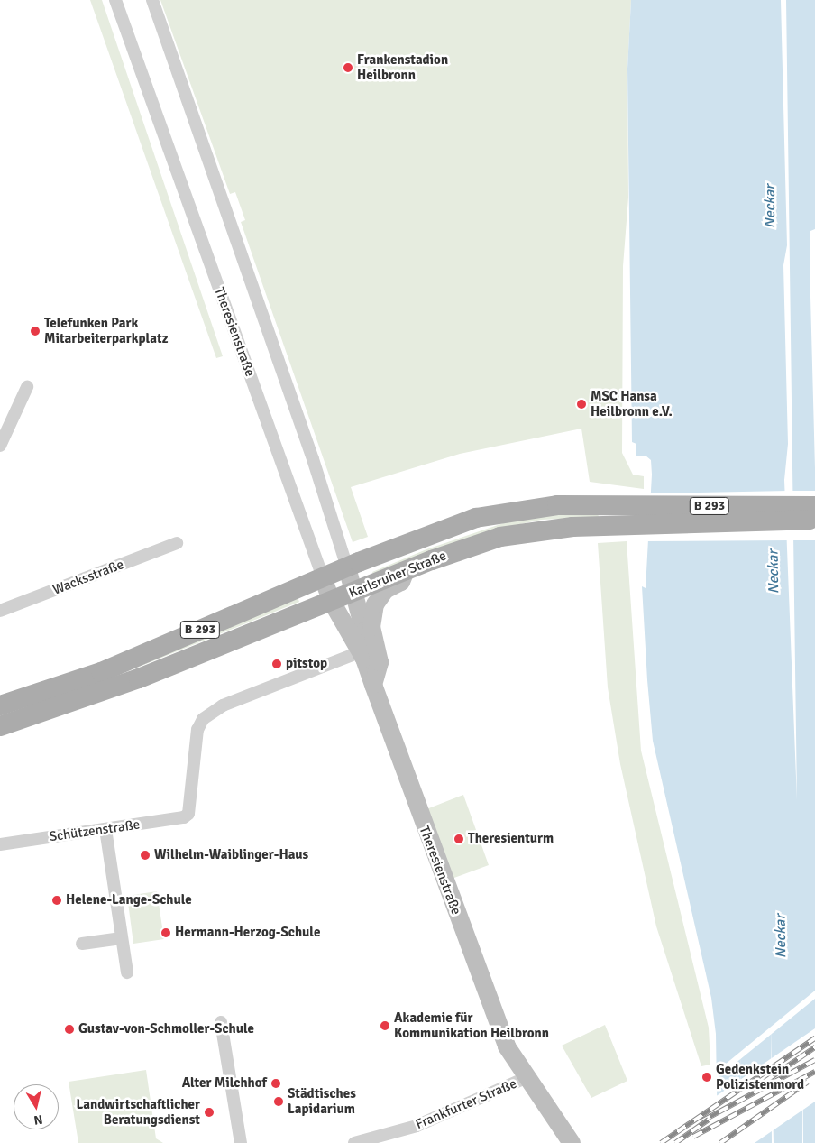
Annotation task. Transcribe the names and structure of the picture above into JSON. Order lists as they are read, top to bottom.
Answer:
{
  "streets": {
    "main road": ["Theresienstraße", "B 293", "Karlsruher Straße"],
    "street": ["Wacksstraße", "Schützenstraße", "Frankfurter Straße"]
  },
  "crossings": [
    ["Theresienstraße", "Karlsruher Straße"],
    ["Theresienstraße", "Schützenstraße"],
    ["Theresienstraße", "Frankfurter Straße"]
  ],
  "water": ["Neckar"],
  "places": [
    "Frankenstadion Heilbronn",
    "Telefunken Park Mitarbeiterparkplatz",
    "MSC Hansa Heilbronn e.V.",
    "pitstop",
    "Theresienturm",
    "Wilhelm-Waiblinger-Haus",
    "Helene-Lange-Schule",
    "Hermann-Herzog-Schule",
    "Akademie für Kommunikation Heilbronn",
    "Gustav-von-Schmoller-Schule",
    "Gedenkstein Polizistenmord",
    "Alter Milchhof",
    "Städtisches Lapidarium",
    "Landwirtschaftlicher Beratungsdienst"
  ],
  "north": "bottom"
}
